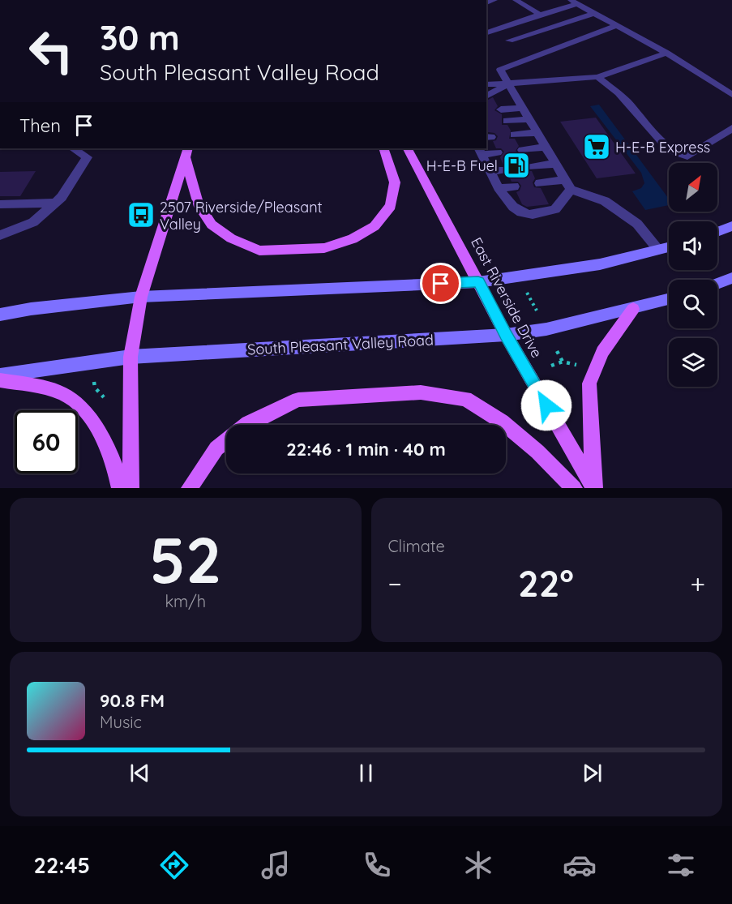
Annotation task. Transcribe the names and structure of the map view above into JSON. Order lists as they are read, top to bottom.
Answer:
{
  "streets": {
    "main road": ["East Riverside Drive", "South Pleasant Valley Road"]
  },
  "crossings": [
    ["East Riverside Drive", "South Pleasant Valley Road"]
  ],
  "places": {
    "supermarket": ["H-E-B Express"],
    "fuel station": ["H-E-B Fuel"],
    "bus stop": ["2507 Riverside/Pleasant Valley"]
  },
  "north": "top right",
  "page": {
    "turn": ["30 m", "South Pleasant Valley Road"],
    "then": "Then",
    "limit": "60",
    "trip": "22:46 · 1 min · 40 m",
    "tile": [
      ["52", "km/h"],
      "Climate"
    ],
    "heat": ["−", "22°", "+"],
    "song": ["90.8 FM", "Music"],
    "tabs": "22:45"
  }
}
